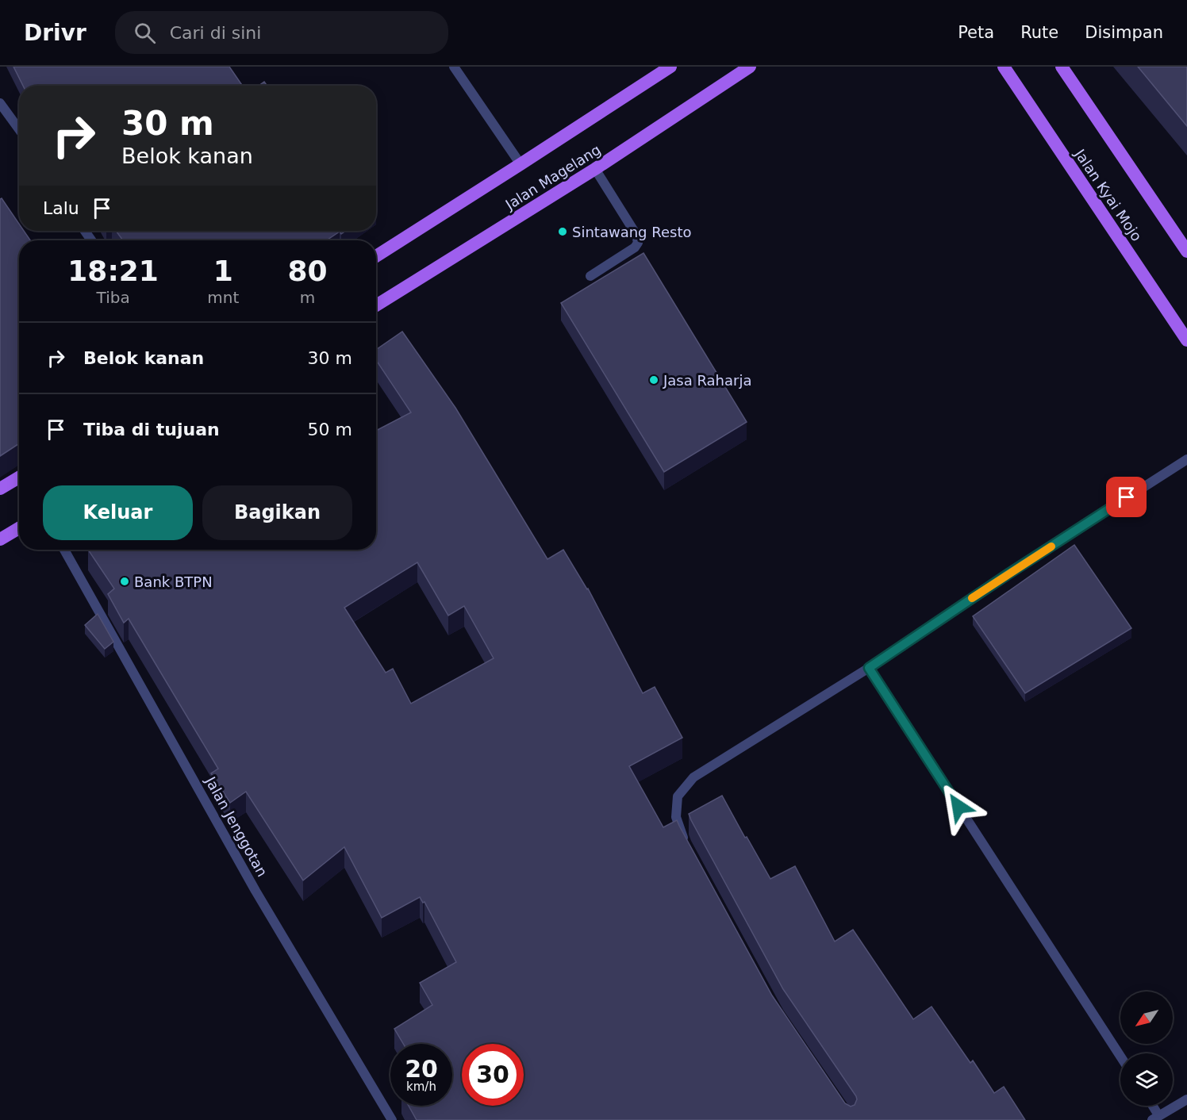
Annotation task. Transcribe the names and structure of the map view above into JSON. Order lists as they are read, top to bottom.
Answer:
{
  "streets": {
    "main road": ["Jalan Magelang", "Jalan Kyai Mojo"],
    "street": ["Jalan Jenggotan"]
  },
  "places": ["Sintawang Resto", "Jasa Raharja", "Bank BTPN"],
  "north": "bottom left",
  "page": {
    "header": "Drivr",
    "search": "Cari di sini",
    "nav": ["Peta", "Rute", "Disimpan"],
    "turn": ["30 m", "Belok kanan"],
    "then": "Lalu",
    "eta": [
      "18:21",
      "Tiba",
      "1",
      "mnt",
      "80",
      "m"
    ],
    "list": [
      {
        "name": "Belok kanan",
        "value": "30 m"
      },
      {
        "name": "Tiba di tujuan",
        "value": "50 m"
      }
    ],
    "buttons": ["Keluar", "Bagikan"],
    "speed": "20 km/h",
    "limit": "30"
  }
}
